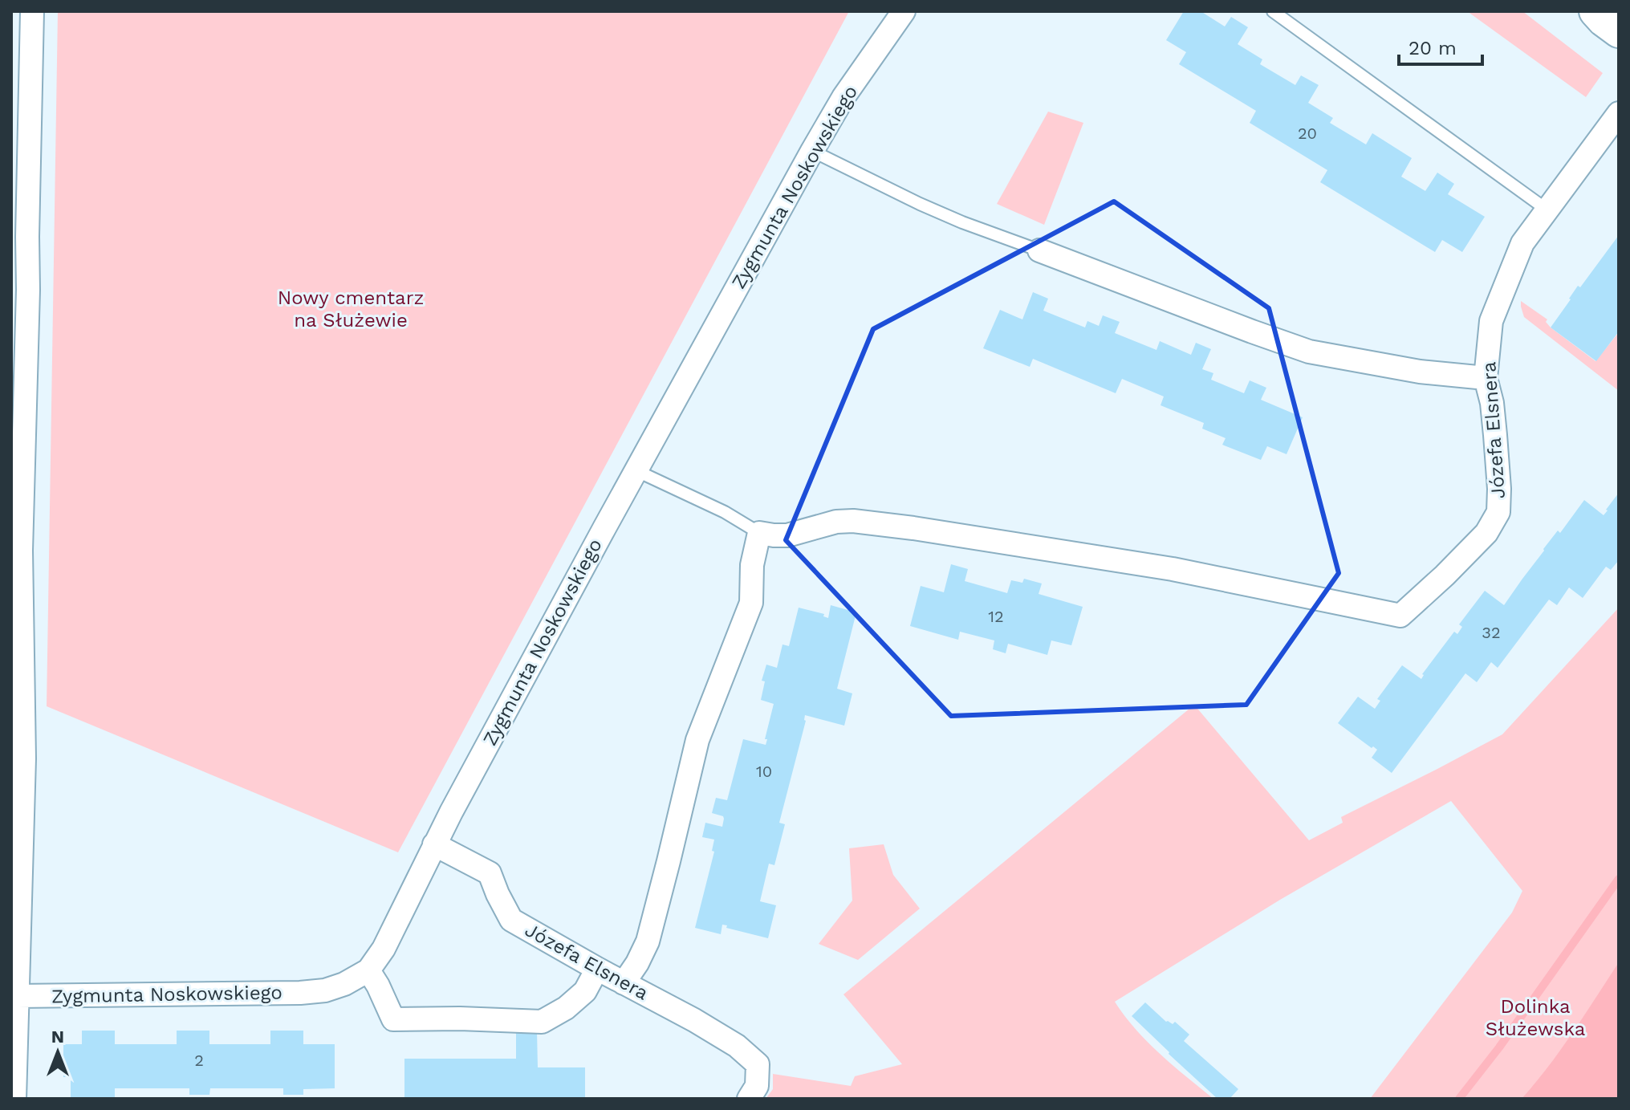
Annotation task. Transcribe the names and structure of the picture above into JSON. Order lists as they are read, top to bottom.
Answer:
{
  "streets": {
    "street": ["Zygmunta Noskowskiego", "Józefa Elsnera"]
  },
  "crossings": [
    ["Zygmunta Noskowskiego", "Józefa Elsnera"]
  ],
  "parks": ["Nowy cmentarz na Służewie", "Dolinka Służewska"],
  "house_numbers": [
    "20",
    "12",
    "32",
    "10",
    "2"
  ],
  "scale_bar": "20 m",
  "north": "top"
}
